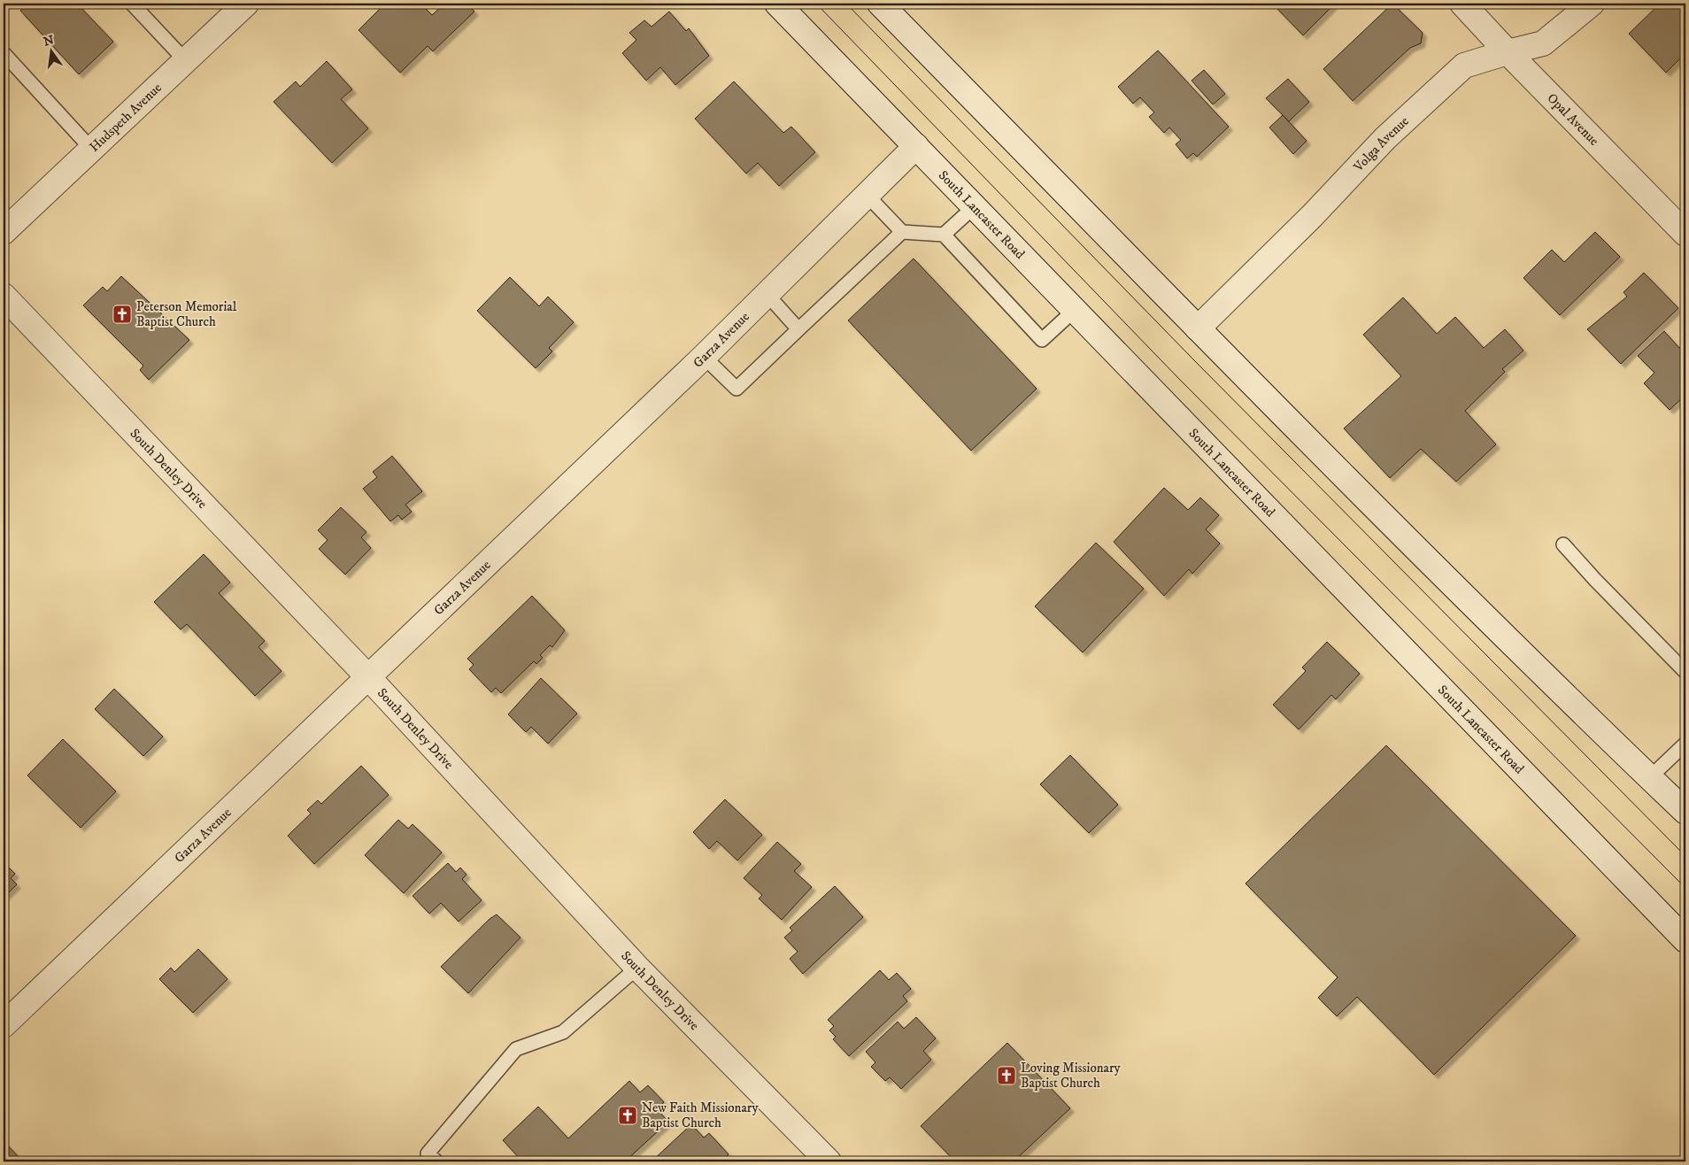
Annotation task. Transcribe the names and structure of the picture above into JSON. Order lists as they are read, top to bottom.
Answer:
{
  "streets": {
    "street": [
      "Hudspeth Avenue",
      "Opal Avenue",
      "Volga Avenue",
      "South Lancaster Road",
      "Garza Avenue",
      "South Denley Drive"
    ]
  },
  "crossings": [
    ["Opal Avenue", "Volga Avenue"],
    ["South Lancaster Road", "Garza Avenue"],
    ["Garza Avenue", "South Denley Drive"]
  ],
  "places": {
    "church": ["Peterson Memorial Baptist Church", "Loving Missionary Baptist Church", "New Faith Missionary Baptist Church"]
  },
  "north": "top"
}
